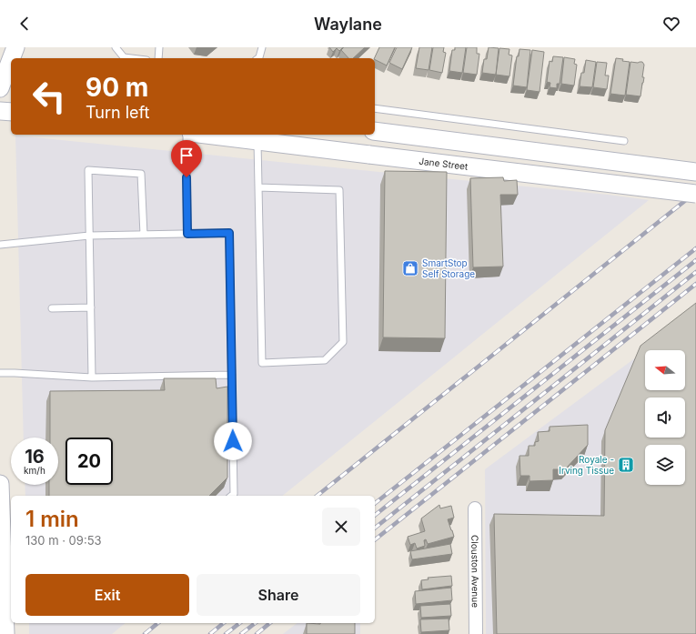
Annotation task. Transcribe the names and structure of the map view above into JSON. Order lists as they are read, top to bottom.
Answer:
{
  "streets": {
    "main road": ["Jane Street"],
    "street": ["Clouston Avenue"]
  },
  "places": {
    "shop": ["SmartStop Self Storage"],
    "building": ["Royale - Irving Tissue"]
  },
  "north": "left",
  "page": {
    "header": "Waylane",
    "turn": ["90 m", "Turn left"],
    "speed": "16 km/h",
    "limit": "20",
    "heading": ["1 min", "130 m · 09:53"],
    "buttons": ["Exit", "Share"]
  }
}
